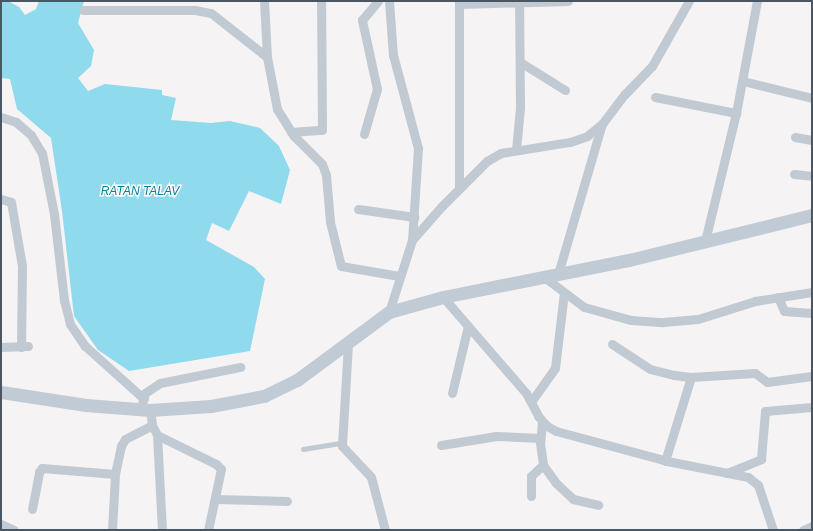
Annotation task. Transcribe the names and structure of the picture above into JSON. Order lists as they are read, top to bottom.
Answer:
{
  "water": ["RATAN TALAV"]
}
